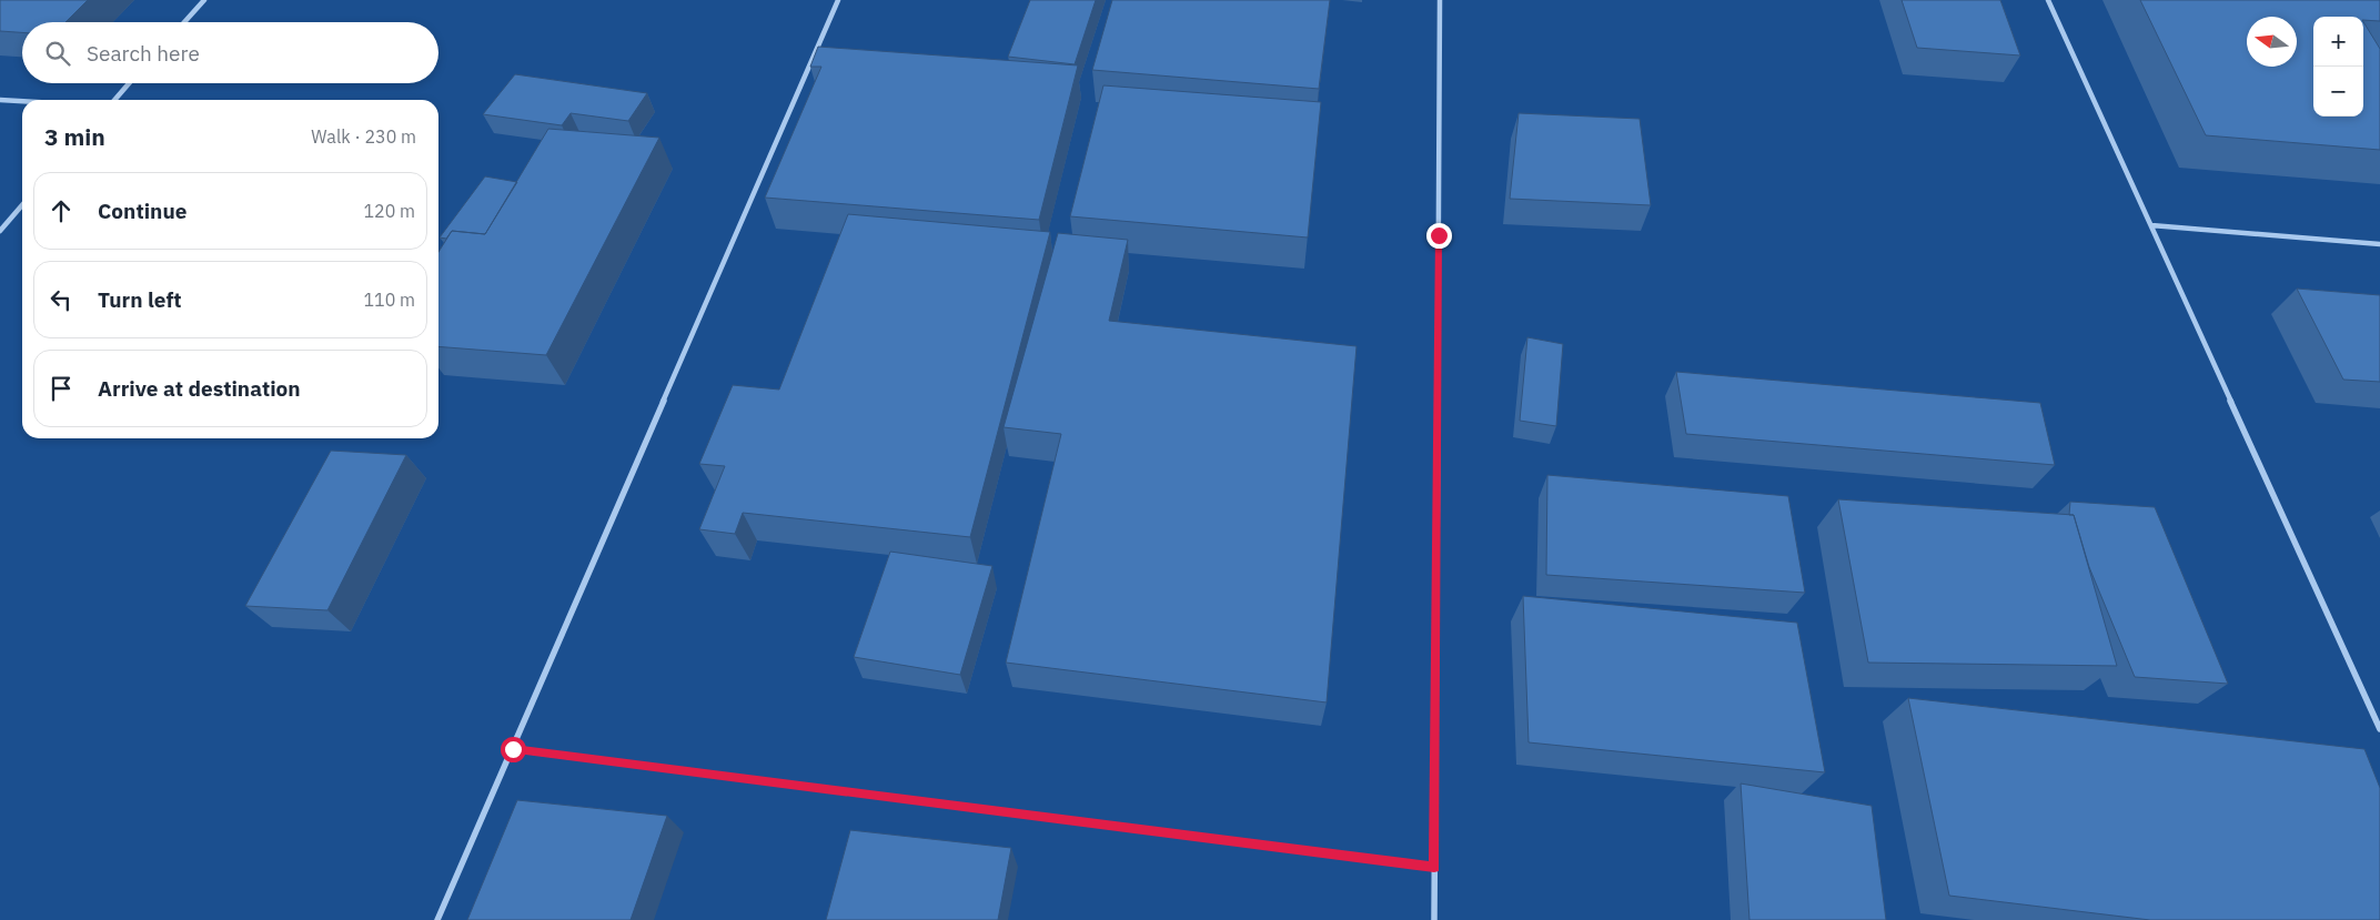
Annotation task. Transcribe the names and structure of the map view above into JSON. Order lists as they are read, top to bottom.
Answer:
{
  "north": "left",
  "page": {
    "map_buttons": ["+", "−"],
    "search": "Search here",
    "heading": ["3 min", "Walk · 230 m"],
    "list": [
      ["Continue", "120 m"],
      ["Turn left", "110 m"],
      "Arrive at destination"
    ]
  }
}
